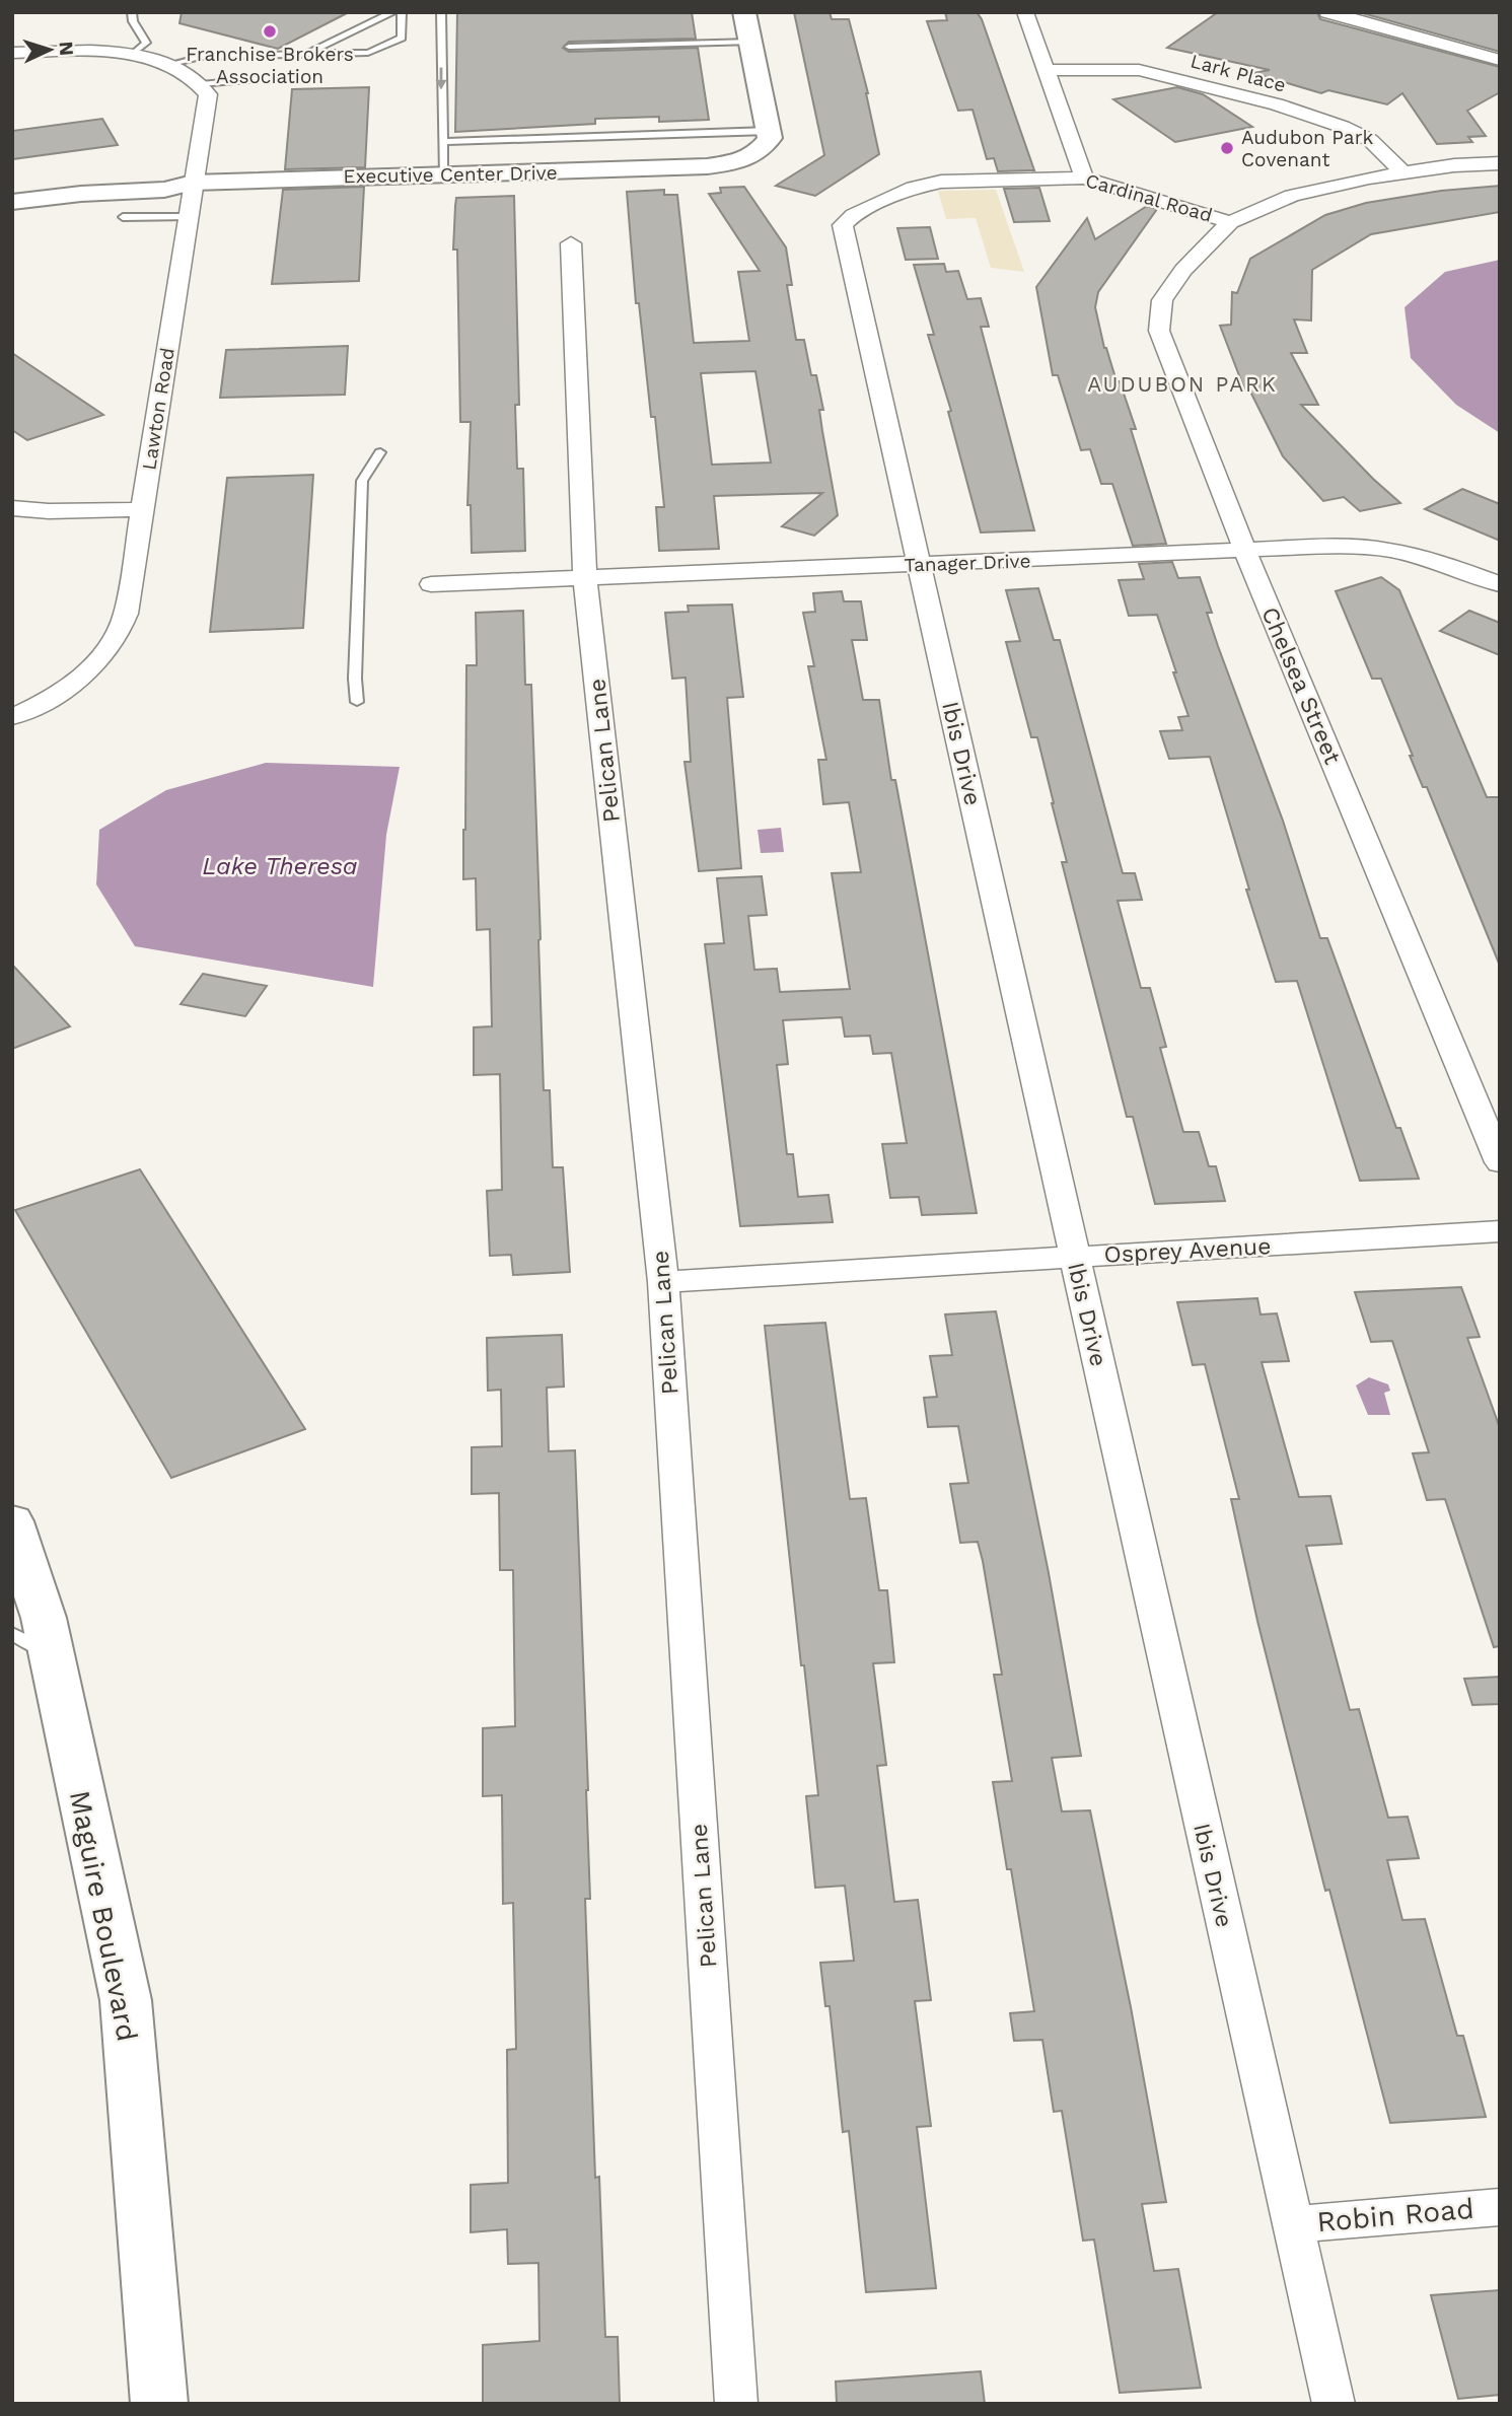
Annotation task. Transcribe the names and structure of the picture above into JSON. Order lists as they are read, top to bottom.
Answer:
{
  "streets": {
    "street": [
      "Lark Place",
      "Executive Center Drive",
      "Cardinal Road",
      "Lawton Road",
      "Tanager Drive",
      "Chelsea Street",
      "Pelican Lane",
      "Ibis Drive",
      "Osprey Avenue",
      "Maguire Boulevard",
      "Robin Road"
    ]
  },
  "crossings": [
    ["Lark Place", "Cardinal Road"],
    ["Executive Center Drive", "Lawton Road"],
    ["Cardinal Road", "Chelsea Street"],
    ["Cardinal Road", "Ibis Drive"],
    ["Tanager Drive", "Chelsea Street"],
    ["Tanager Drive", "Pelican Lane"],
    ["Tanager Drive", "Ibis Drive"],
    ["Pelican Lane", "Osprey Avenue"],
    ["Ibis Drive", "Osprey Avenue"],
    ["Ibis Drive", "Robin Road"]
  ],
  "districts": ["AUDUBON PARK"],
  "water": ["Lake Theresa"],
  "places": ["Franchise Brokers Association", "Audubon Park Covenant"],
  "north": "right"
}
